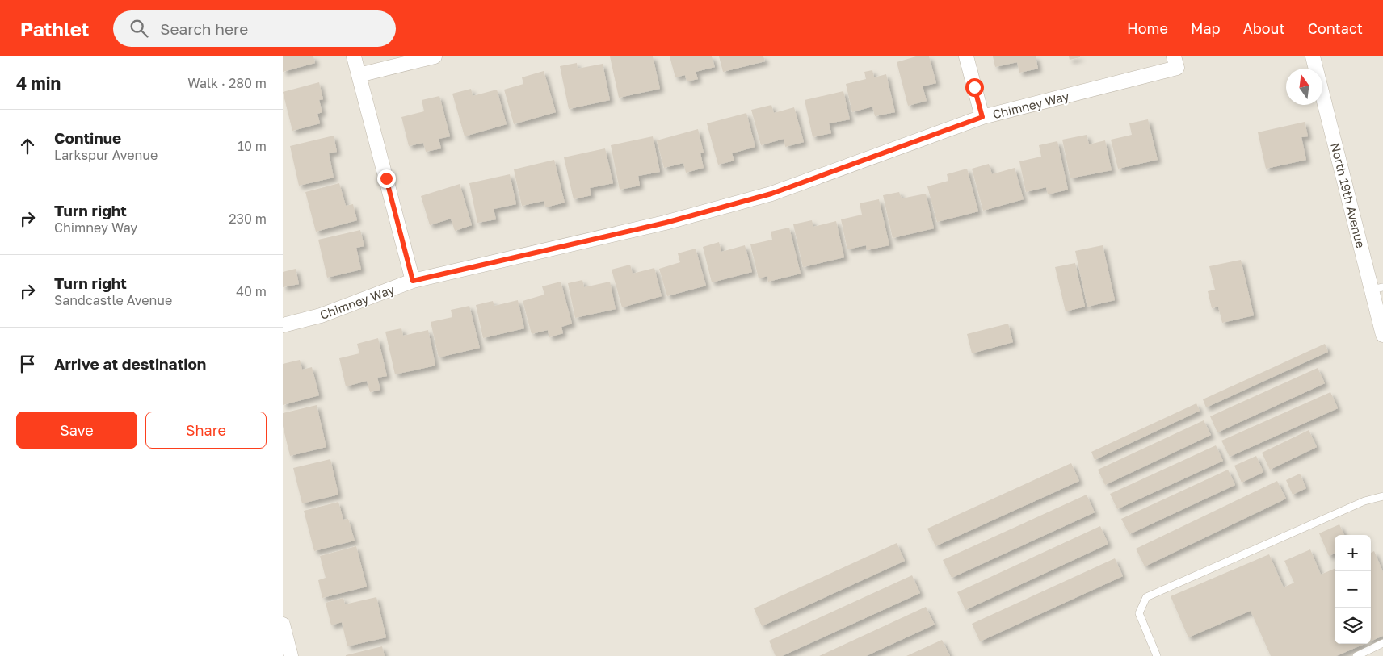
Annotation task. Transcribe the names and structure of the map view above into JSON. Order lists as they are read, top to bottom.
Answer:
{
  "streets": {
    "street": ["Chimney Way", "North 19th Avenue"]
  },
  "north": "top",
  "page": {
    "header": "Pathlet",
    "search": "Search here",
    "nav": [
      "Home",
      "Map",
      "About",
      "Contact"
    ],
    "heading": ["4 min", "Walk · 280 m"],
    "list": [
      ["Continue", "Larkspur Avenue", "10 m"],
      ["Turn right", "Chimney Way", "230 m"],
      ["Turn right", "Sandcastle Avenue", "40 m"],
      "Arrive at destination"
    ],
    "buttons": ["Save", "Share"],
    "map_buttons": ["+", "−"]
  }
}
